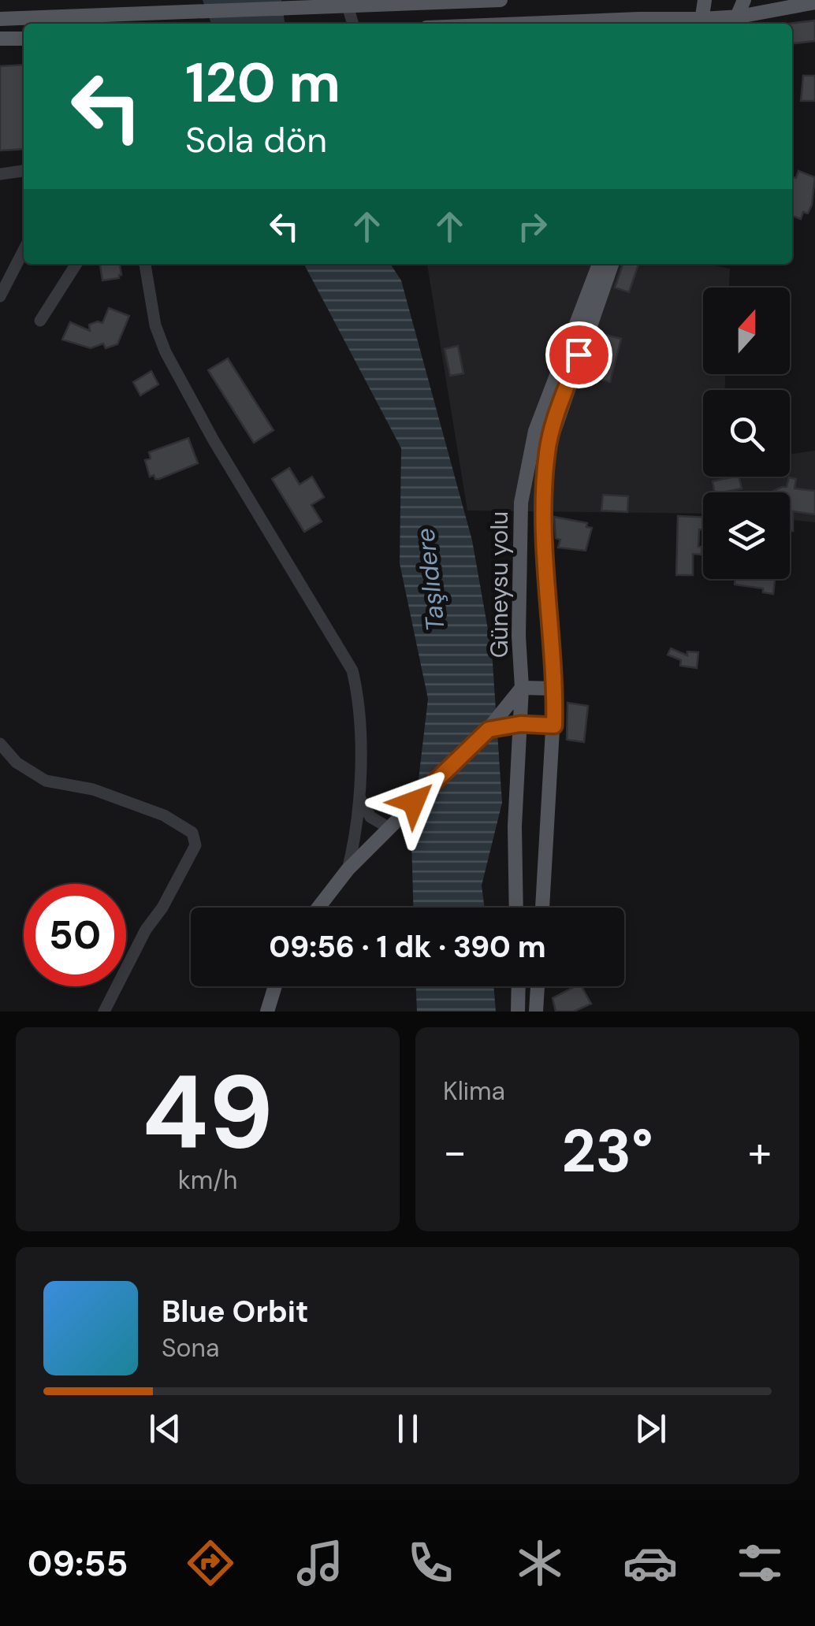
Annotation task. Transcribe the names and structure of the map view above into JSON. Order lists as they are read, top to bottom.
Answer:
{
  "streets": {
    "main road": ["Güneysu yolu"]
  },
  "water": ["Taşlıdere"],
  "north": "top",
  "page": {
    "turn": ["120 m", "Sola dön"],
    "limit": "50",
    "trip": "09:56 · 1 dk · 390 m",
    "tile": [
      ["49", "km/h"],
      "Klima"
    ],
    "heat": ["−", "23°", "+"],
    "song": ["Blue Orbit", "Sona"],
    "tabs": "09:55"
  }
}
